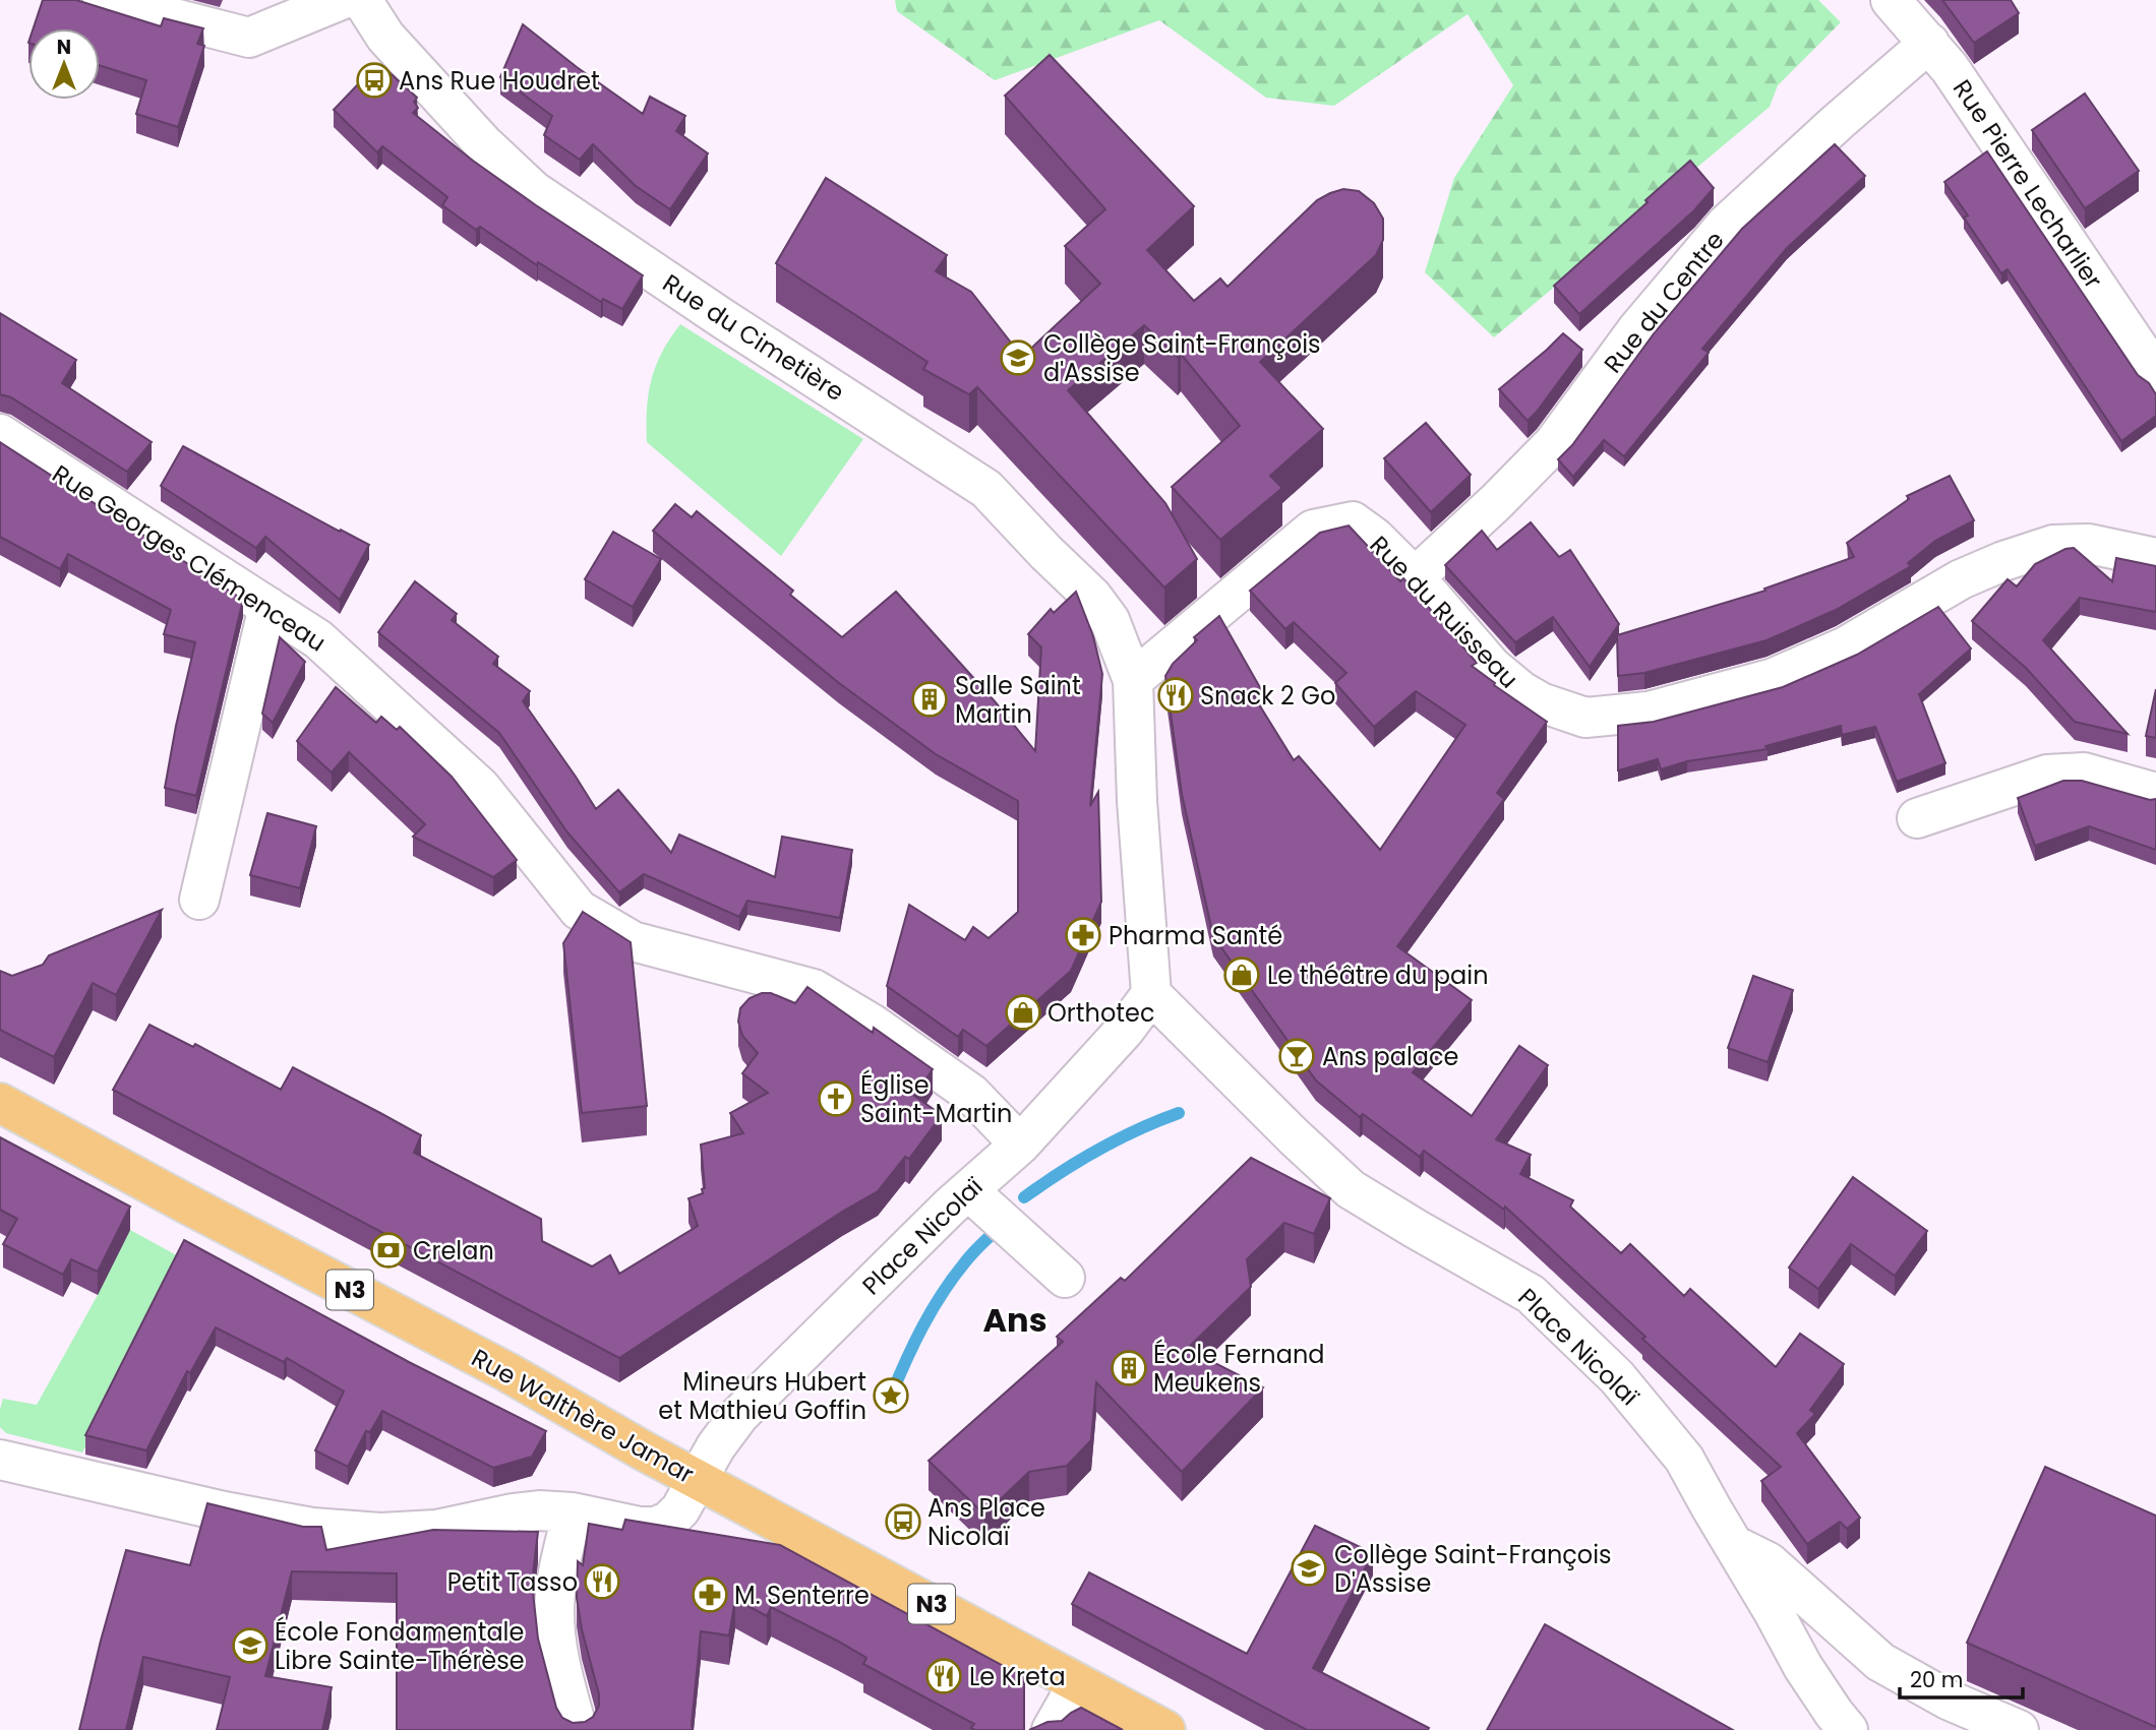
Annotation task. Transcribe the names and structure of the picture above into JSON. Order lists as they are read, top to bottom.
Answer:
{
  "streets": {
    "main road": ["N3", "Rue Walthère Jamar"],
    "street": [
      "Rue Pierre Lecharlier",
      "Rue du Centre",
      "Rue du Cimetière",
      "Rue Georges Clémenceau",
      "Rue du Ruisseau",
      "Place Nicolaï"
    ]
  },
  "crossings": [
    ["Rue Pierre Lecharlier", "Rue du Centre"],
    ["Rue du Centre", "Rue du Ruisseau"],
    ["Rue du Cimetière", "Rue du Ruisseau"],
    ["Rue Georges Clémenceau", "Place Nicolaï"],
    ["Place Nicolaï", "Rue Walthère Jamar"]
  ],
  "districts": ["Ans"],
  "places": {
    "bus stop": ["Ans Rue Houdret", "Ans Place Nicolaï"],
    "school or university": ["Collège Saint-François d'Assise", "Collège Saint-François D'Assise", "École Fondamentale Libre Sainte-Thérèse"],
    "restaurant": ["Snack 2 Go", "Petit Tasso", "Le Kreta"],
    "building": ["Salle Saint Martin", "École Fernand Meukens"],
    "pharmacy": ["Pharma Santé", "M. Senterre"],
    "shop": ["Le théâtre du pain", "Orthotec"],
    "bar": ["Ans palace"],
    "church": ["Église Saint-Martin"],
    "bank": ["Crelan"],
    "place": ["Mineurs Hubert et Mathieu Goffin"]
  },
  "scale_bar": "20 m",
  "north": "top"
}
